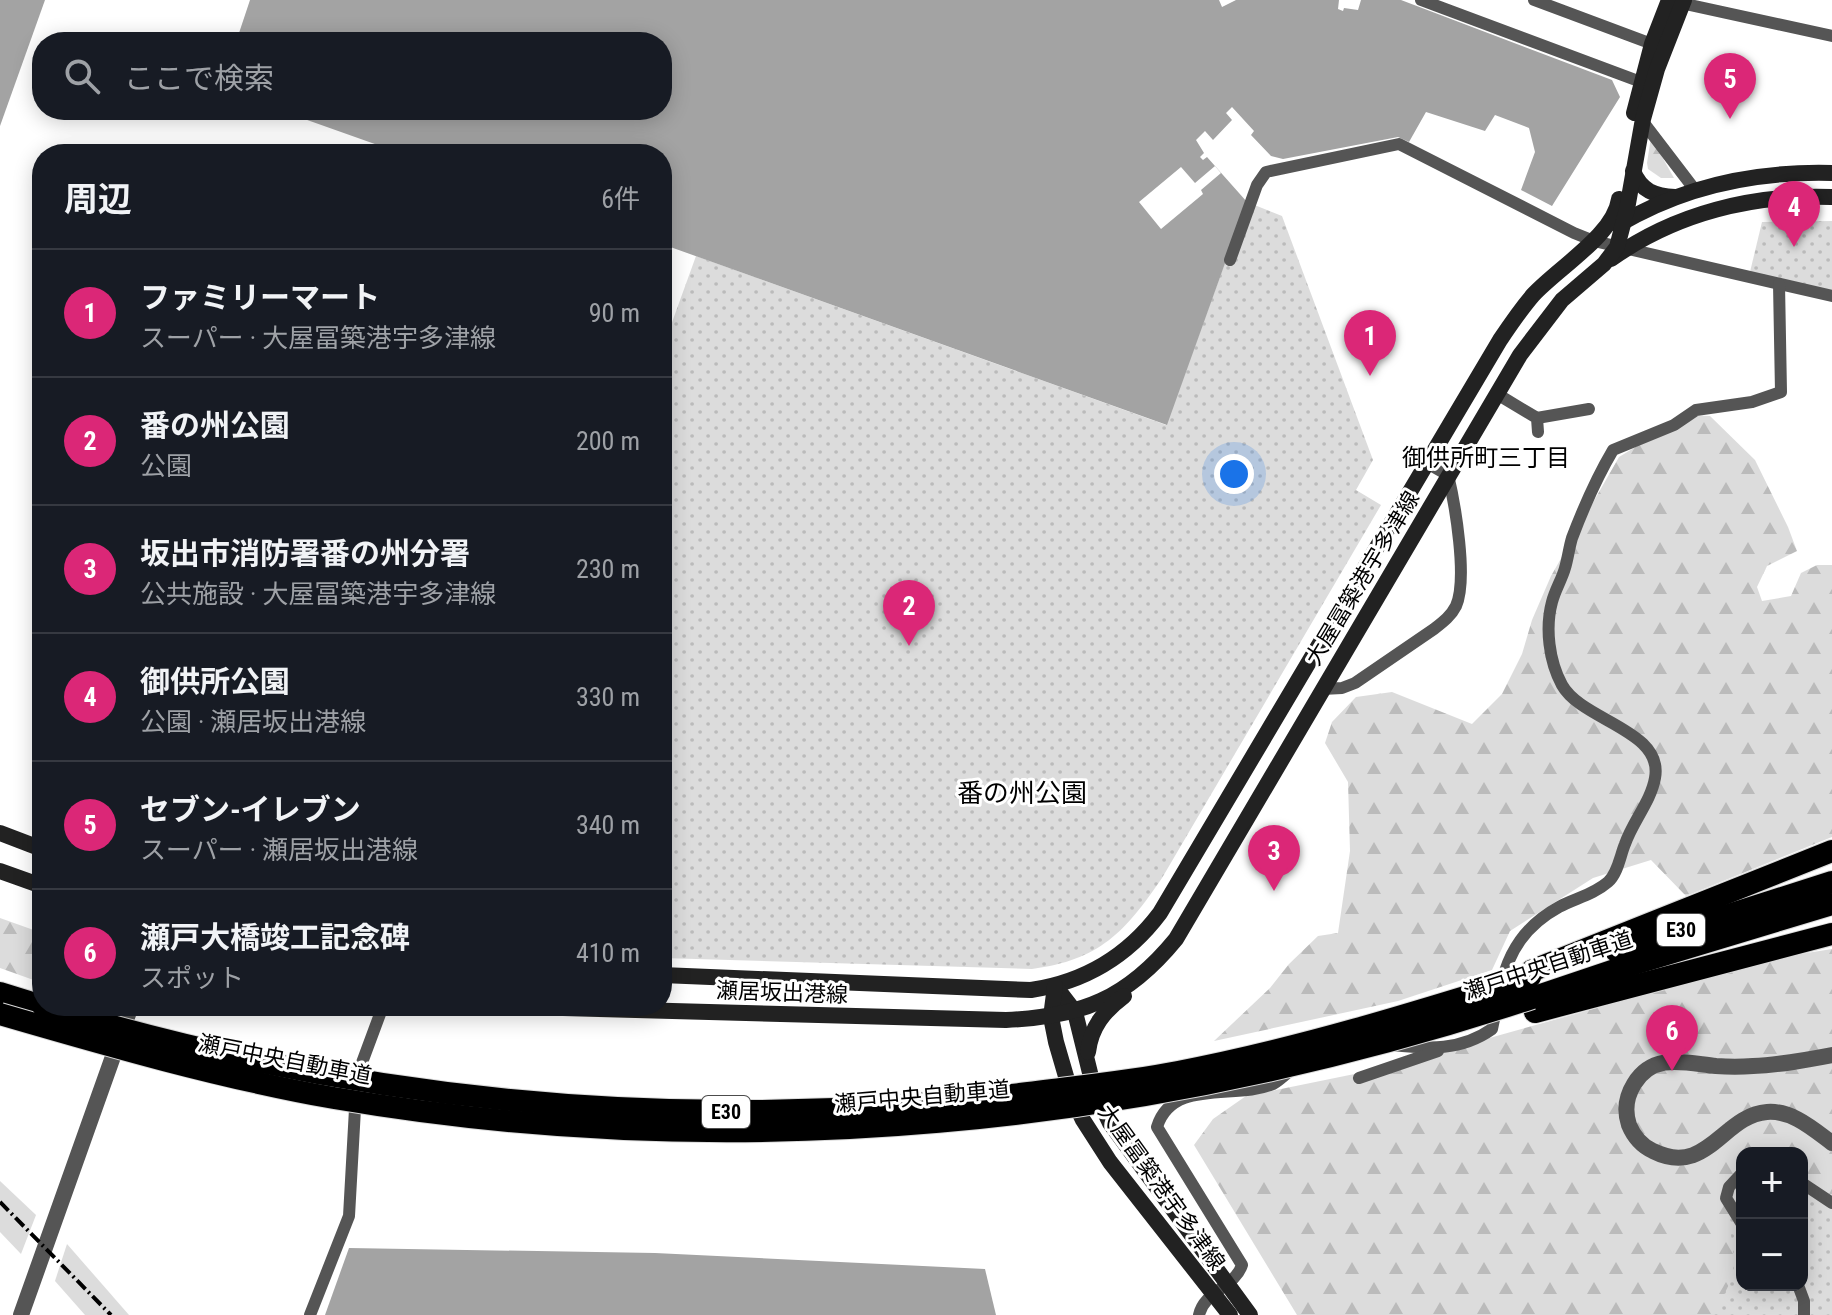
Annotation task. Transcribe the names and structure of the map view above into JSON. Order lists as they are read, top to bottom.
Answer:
{
  "streets": {
    "highway": ["E30", "瀬戸中央自動車道"],
    "main road": ["大屋冨築港宇多津線", "瀬居坂出港線"]
  },
  "crossings": [
    ["大屋冨築港宇多津線", "瀬居坂出港線"]
  ],
  "districts": ["御供所町三丁目", "番の州公園"],
  "page": {
    "search": "ここで検索",
    "pins": [
      "5",
      "4",
      "1",
      "2",
      "3",
      "6"
    ],
    "heading": ["周辺", "6件"],
    "list": [
      {
        "mark": "1",
        "name": "ファミリーマート",
        "note": "スーパー · 大屋冨築港宇多津線",
        "value": "90 m"
      },
      {
        "mark": "2",
        "name": "番の州公園",
        "note": "公園",
        "value": "200 m"
      },
      {
        "mark": "3",
        "name": "坂出市消防署番の州分署",
        "note": "公共施設 · 大屋冨築港宇多津線",
        "value": "230 m"
      },
      {
        "mark": "4",
        "name": "御供所公園",
        "note": "公園 · 瀬居坂出港線",
        "value": "330 m"
      },
      {
        "mark": "5",
        "name": "セブン-イレブン",
        "note": "スーパー · 瀬居坂出港線",
        "value": "340 m"
      },
      {
        "mark": "6",
        "name": "瀬戸大橋竣工記念碑",
        "note": "スポット",
        "value": "410 m"
      }
    ],
    "map_buttons": ["+", "−"]
  }
}
